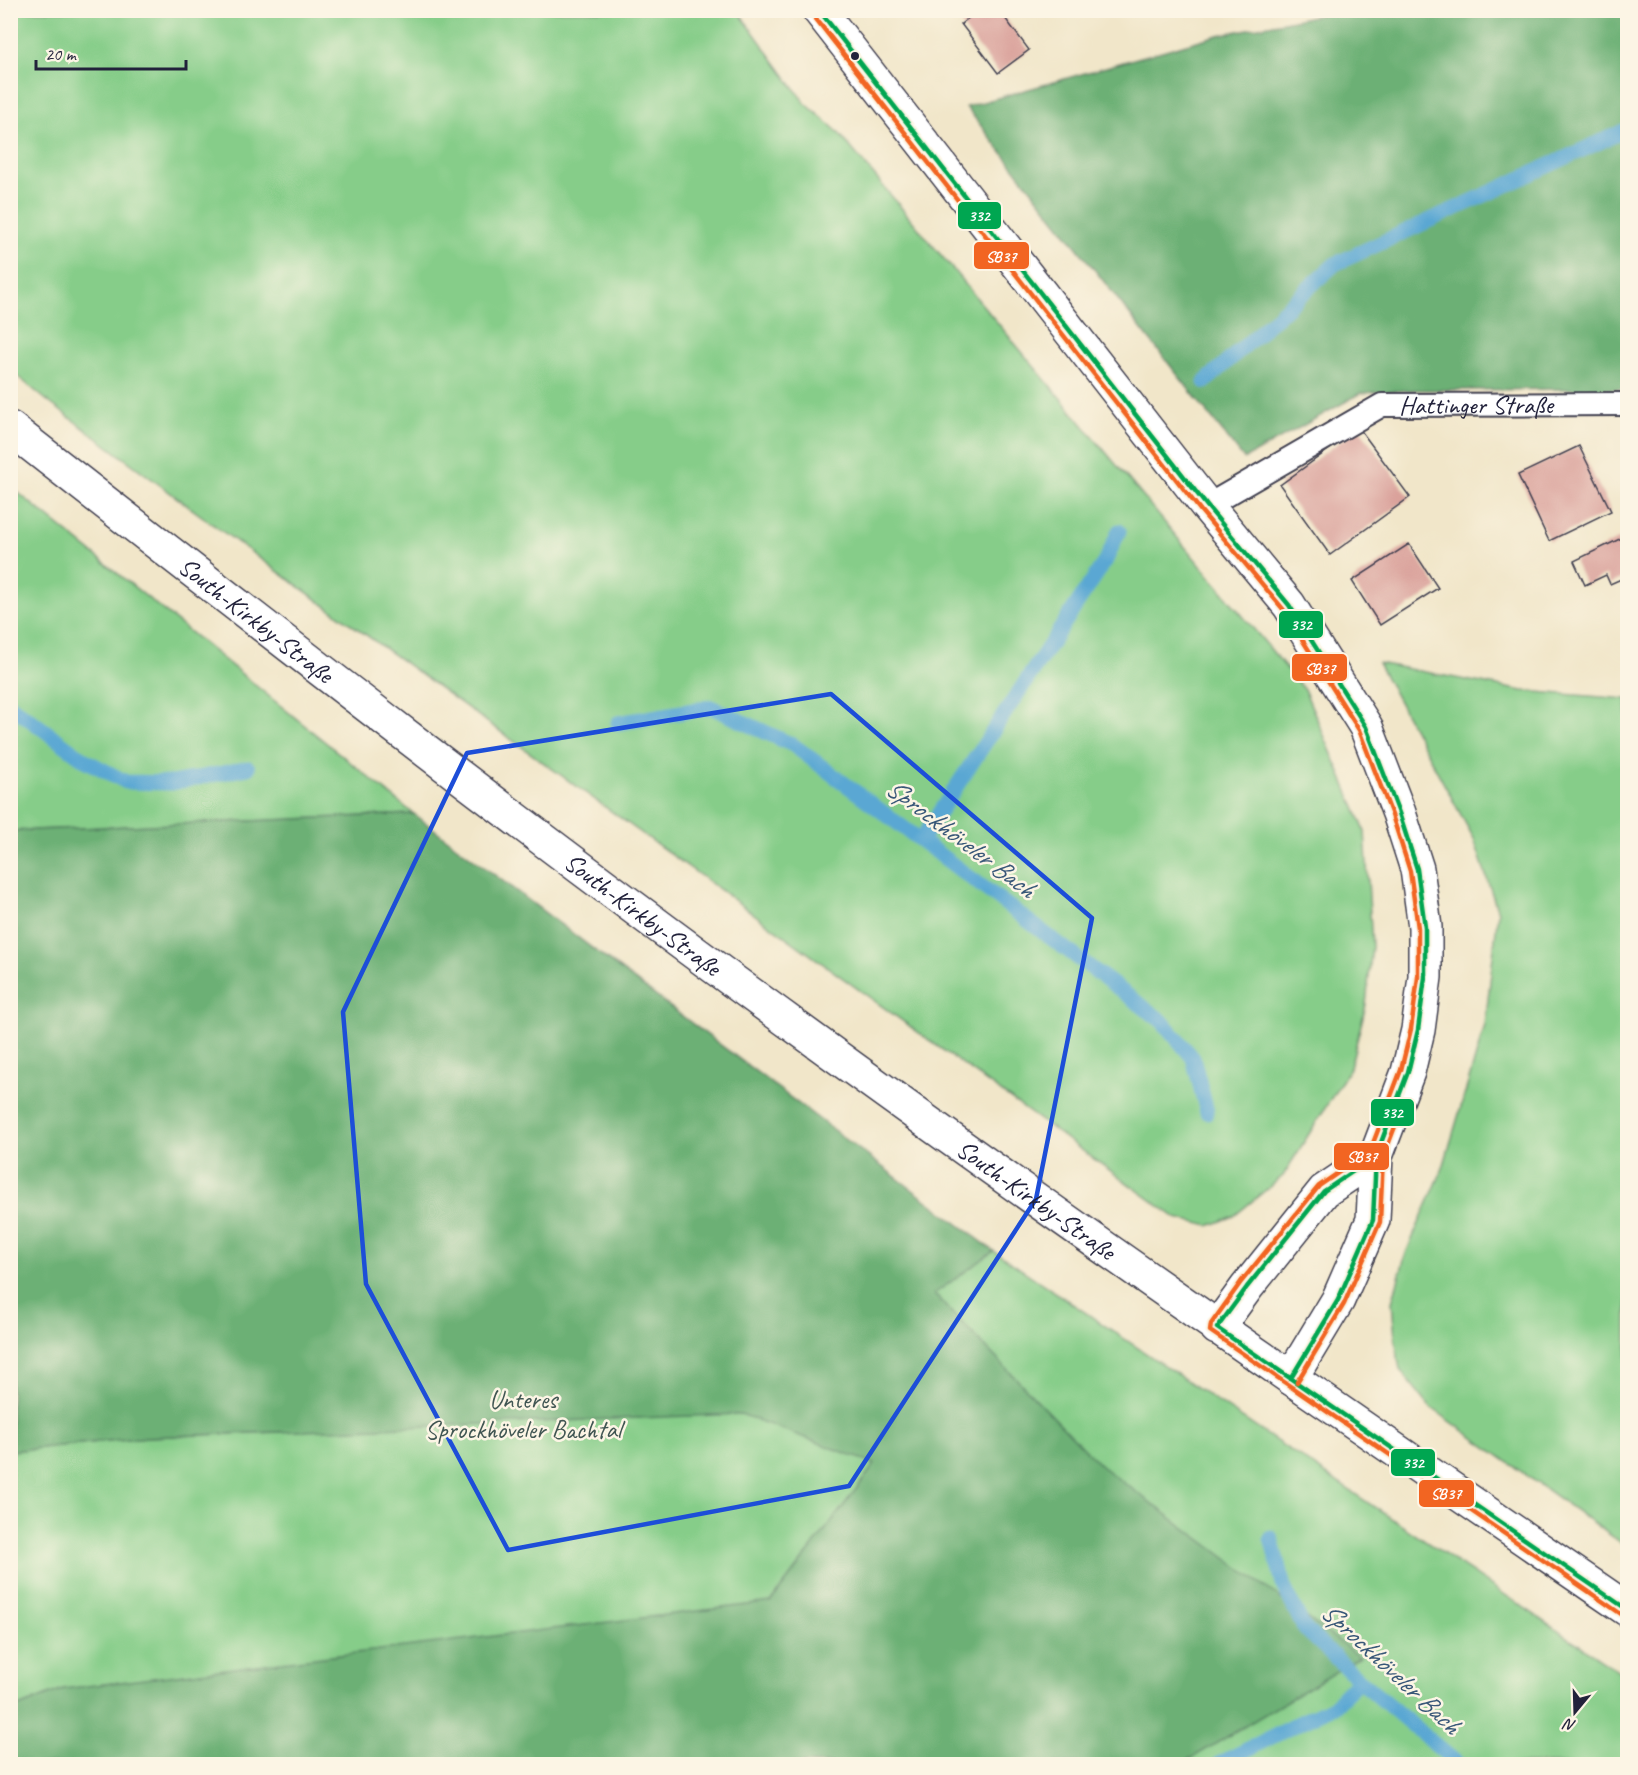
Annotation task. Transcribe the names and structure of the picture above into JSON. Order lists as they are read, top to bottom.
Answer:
{
  "streets": {
    "main road": ["South-Kirkby-Straße"],
    "lane": ["Hattinger Straße"]
  },
  "water": ["Sprockhöveler Bach"],
  "parks": ["Unteres Sprockhöveler Bachtal"],
  "lines": ["transit line 332", "transit line SB37"],
  "scale_bar": "20 m",
  "north": "bottom"
}
